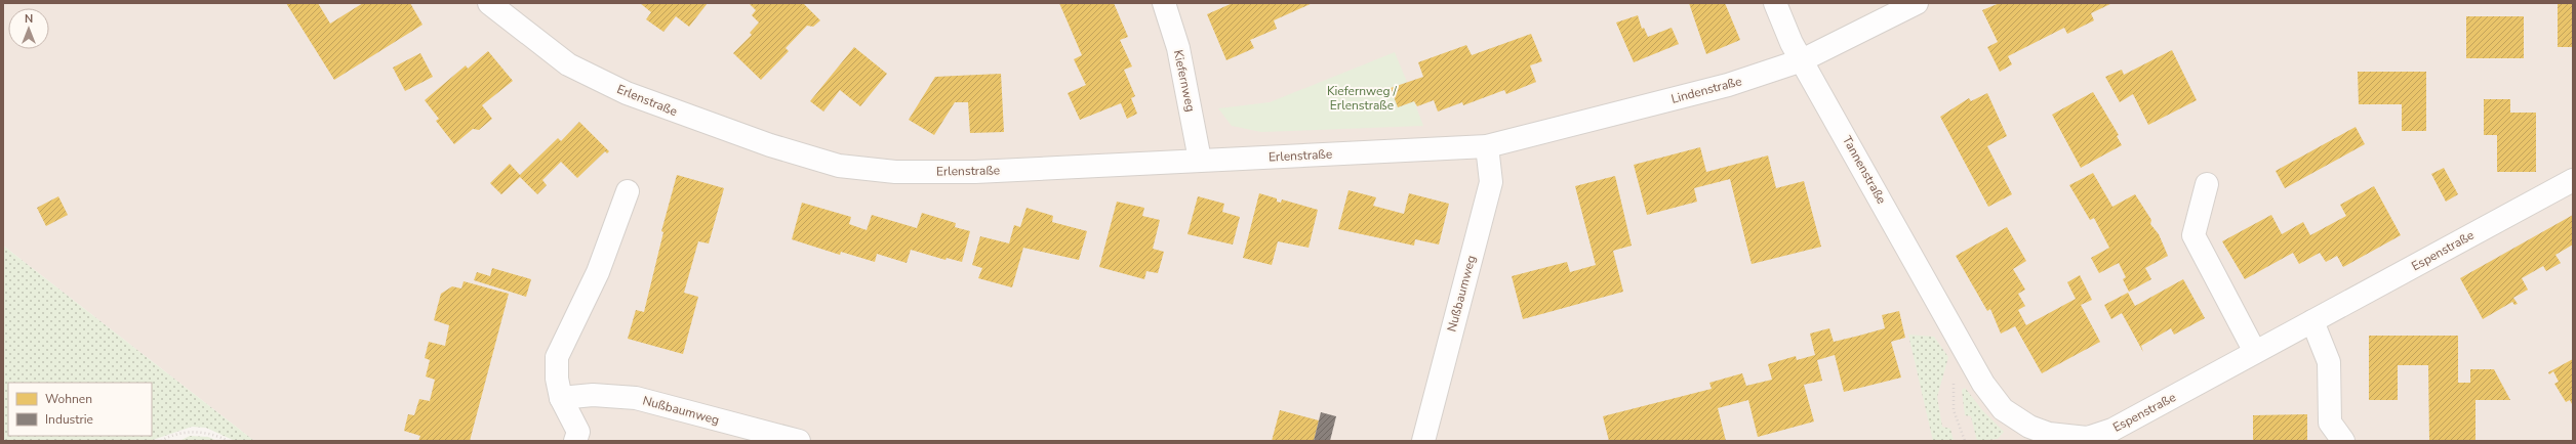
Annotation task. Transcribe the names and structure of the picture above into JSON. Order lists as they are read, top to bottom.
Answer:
{
  "streets": {
    "street": [
      "Kiefernweg",
      "Lindenstraße",
      "Erlenstraße",
      "Tannenstraße",
      "Espenstraße",
      "Nußbaumweg"
    ]
  },
  "crossings": [
    ["Kiefernweg", "Erlenstraße"],
    ["Lindenstraße", "Erlenstraße"],
    ["Lindenstraße", "Tannenstraße"],
    ["Lindenstraße", "Nußbaumweg"],
    ["Erlenstraße", "Nußbaumweg"],
    ["Tannenstraße", "Espenstraße"]
  ],
  "parks": ["Kiefernweg / Erlenstraße"],
  "legend": ["Wohnen", "Industrie"],
  "north": "top"
}
